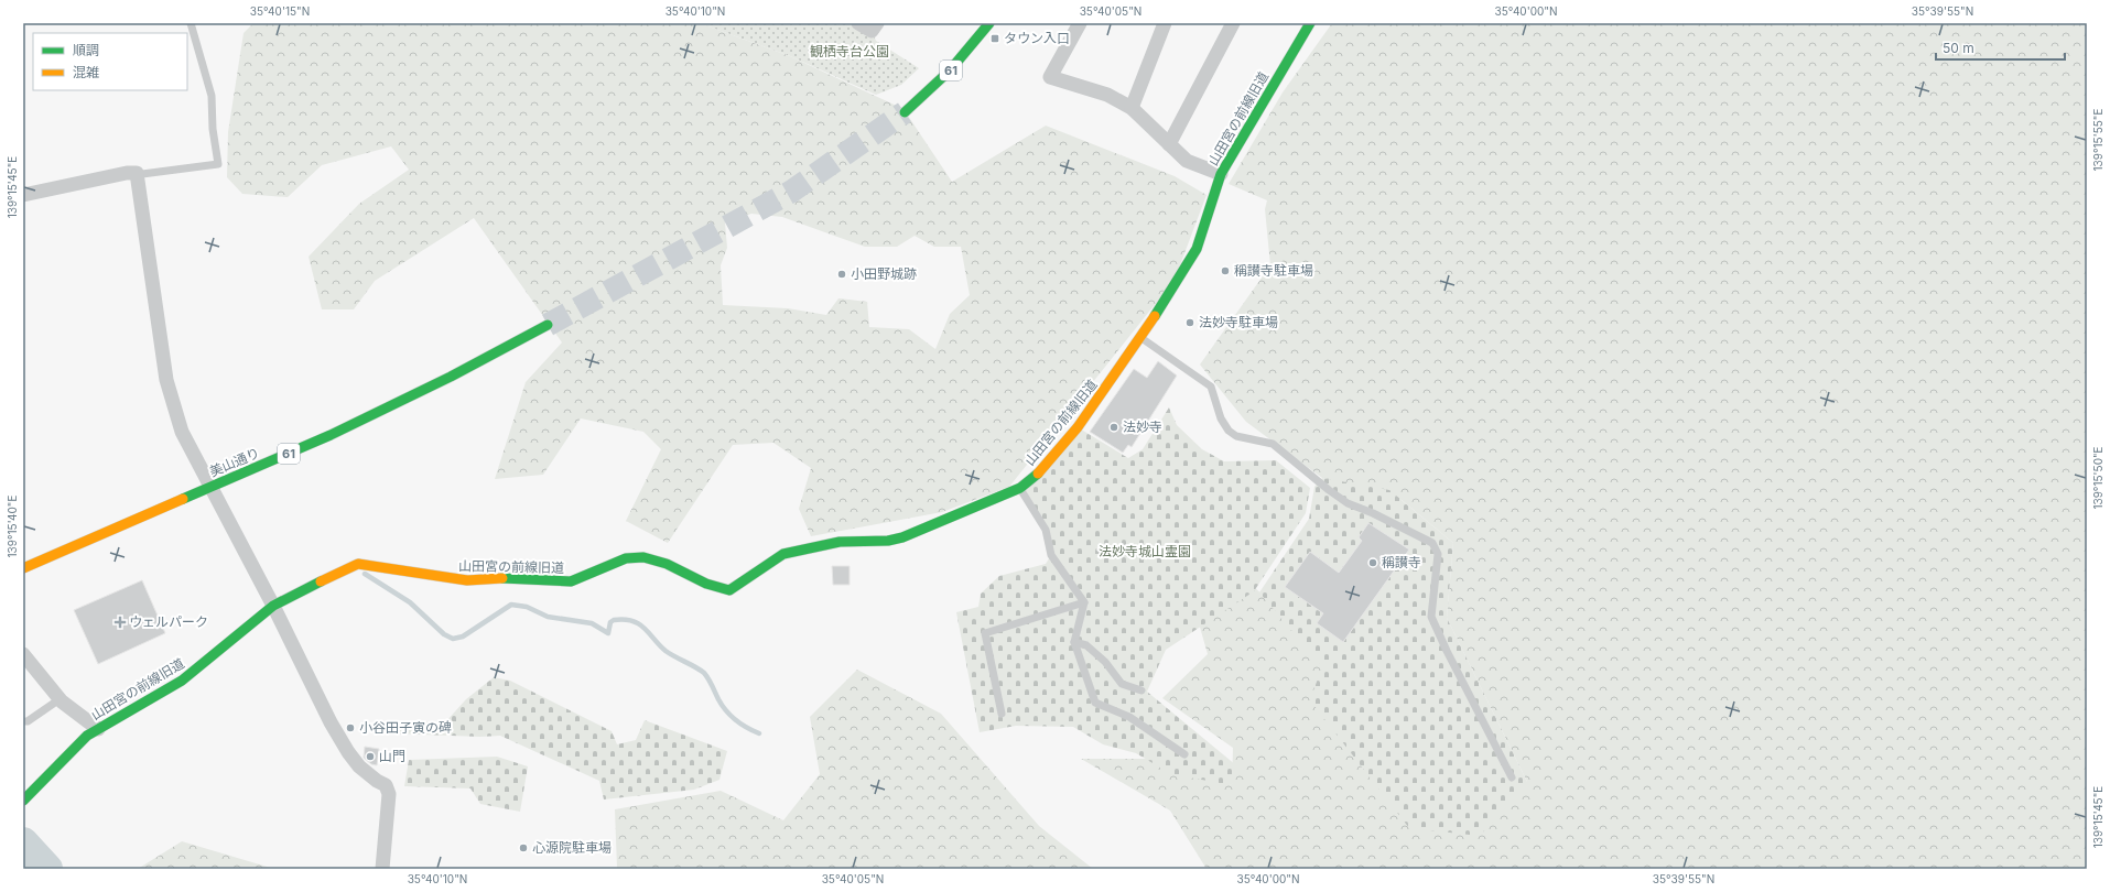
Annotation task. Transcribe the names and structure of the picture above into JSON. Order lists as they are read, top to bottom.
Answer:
{
  "streets": {
    "street": ["61", "山田宮の前線旧道", "美山通り"]
  },
  "parks": ["観栖寺台公園", "法妙寺城山霊園"],
  "places": {
    "transit": ["タウン入口"],
    "other": [
      "稱讃寺駐車場",
      "小田野城跡",
      "法妙寺駐車場",
      "法妙寺",
      "稱讃寺",
      "小谷田子寅の碑",
      "山門",
      "心源院駐車場"
    ],
    "health": ["ウェルパーク"]
  },
  "legend": ["順調", "混雑"],
  "scale_bar": "50 m",
  "coordinates": [
    "35°40'15\"N",
    "35°40'10\"N",
    "35°40'05\"N",
    "35°40'00\"N",
    "35°39'55\"N",
    "139°15'55\"E",
    "139°15'45\"E",
    "139°15'50\"E",
    "139°15'40\"E"
  ]
}
